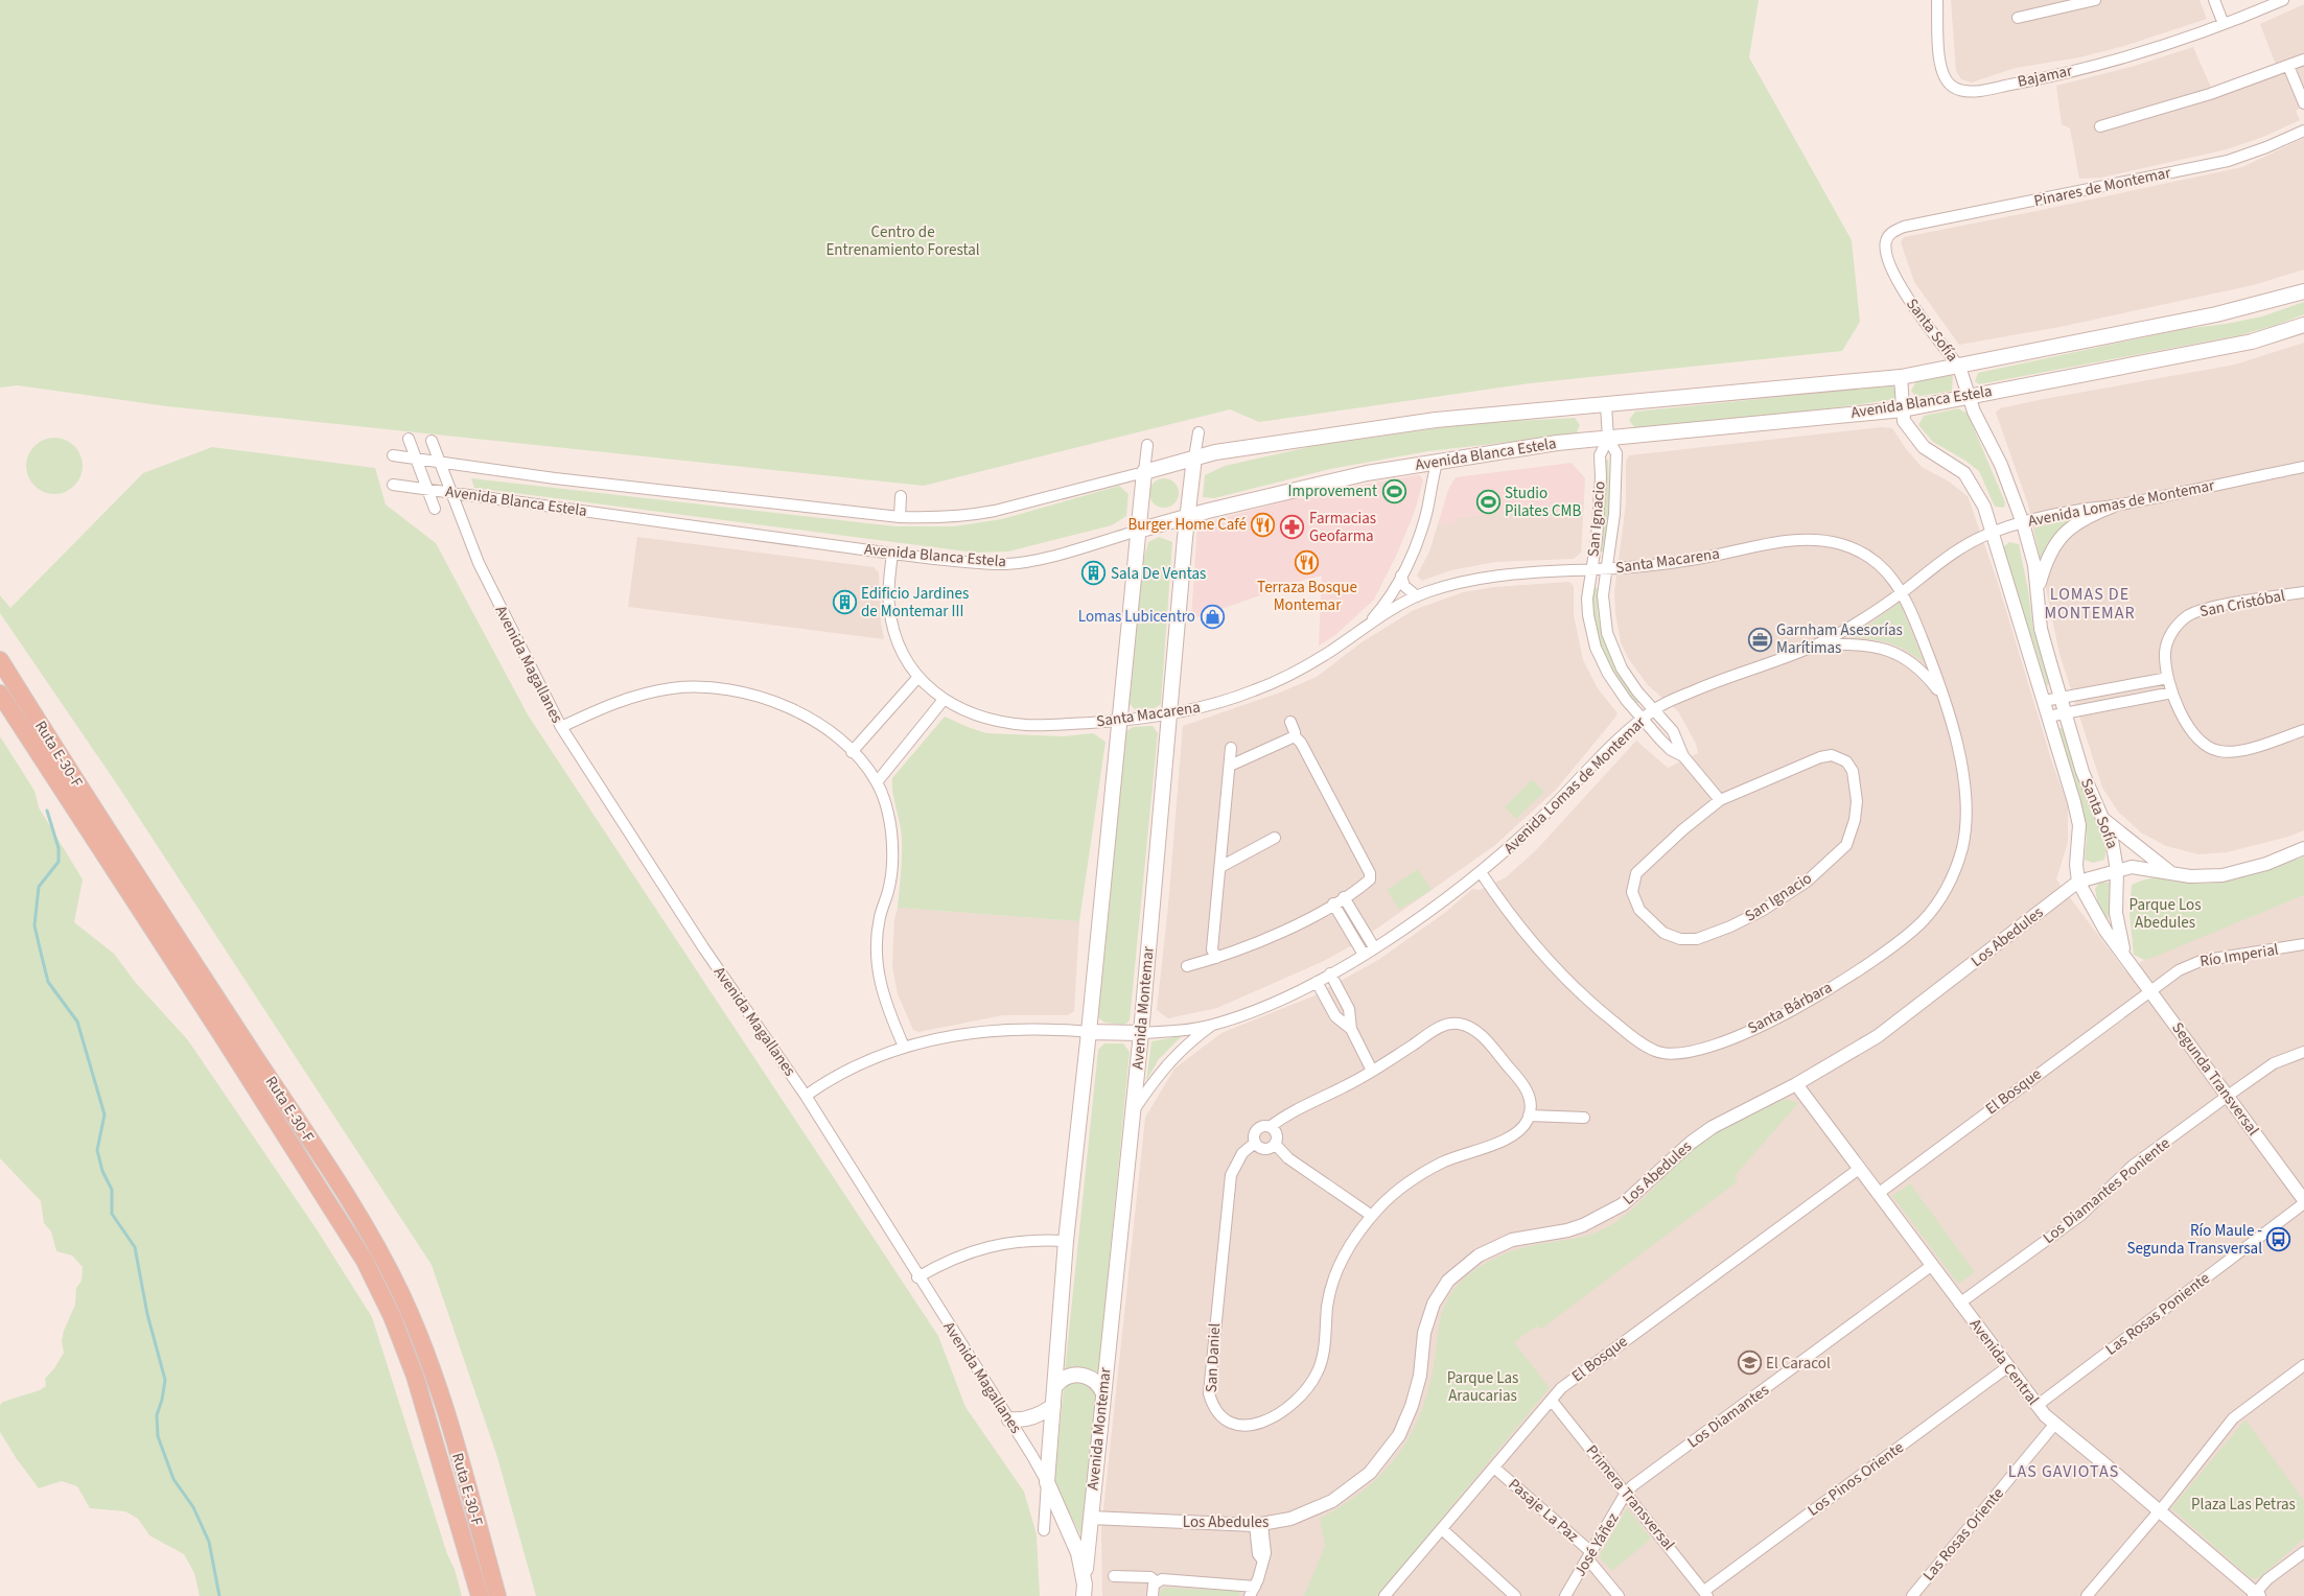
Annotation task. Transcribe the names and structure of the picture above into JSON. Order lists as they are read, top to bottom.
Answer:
{
  "streets": {
    "highway": ["Ruta E-30-F"],
    "main road": [
      "Avenida Blanca Estela",
      "Avenida Lomas de Montemar",
      "Avenida Magallanes",
      "Avenida Montemar"
    ],
    "street": [
      "Bajamar",
      "Pinares de Montemar",
      "Santa Sofía",
      "San Ignacio",
      "Santa Macarena",
      "San Cristóbal",
      "Los Abedules",
      "Río Imperial",
      "Santa Bárbara",
      "Segunda Transversal",
      "El Bosque",
      "Los Diamantes Poniente",
      "Las Rosas Poniente",
      "San Daniel",
      "Avenida Central",
      "Los Diamantes",
      "Los Pinos Oriente",
      "Primera Transversal",
      "Pasaje La Paz",
      "Las Rosas Oriente",
      "José Yáñez"
    ]
  },
  "crossings": [
    ["Pinares de Montemar", "Santa Sofía"],
    ["Santa Sofía", "Avenida Blanca Estela"],
    ["Santa Sofía", "Avenida Lomas de Montemar"],
    ["Santa Sofía", "Los Abedules"],
    ["Santa Sofía", "Segunda Transversal"],
    ["Avenida Blanca Estela", "San Ignacio"],
    ["Avenida Blanca Estela", "Santa Macarena"],
    ["Avenida Blanca Estela", "Avenida Magallanes"],
    ["Avenida Blanca Estela", "Avenida Montemar"],
    ["Avenida Lomas de Montemar", "San Ignacio"],
    ["Avenida Lomas de Montemar", "Santa Macarena"],
    ["Avenida Lomas de Montemar", "Avenida Magallanes"],
    ["Avenida Lomas de Montemar", "Avenida Montemar"],
    ["Avenida Lomas de Montemar", "Santa Bárbara"],
    ["San Ignacio", "Santa Macarena"],
    ["Santa Macarena", "Avenida Montemar"],
    ["Santa Macarena", "Santa Bárbara"],
    ["Avenida Magallanes", "Avenida Montemar"],
    ["Los Abedules", "Avenida Montemar"],
    ["Los Abedules", "Avenida Central"],
    ["Río Imperial", "Segunda Transversal"],
    ["Río Imperial", "El Bosque"],
    ["Segunda Transversal", "El Bosque"],
    ["Segunda Transversal", "Los Diamantes Poniente"],
    ["Segunda Transversal", "Las Rosas Poniente"],
    ["El Bosque", "Avenida Central"],
    ["El Bosque", "Primera Transversal"],
    ["El Bosque", "Pasaje La Paz"],
    ["Los Diamantes Poniente", "Avenida Central"],
    ["Las Rosas Poniente", "Avenida Central"],
    ["Avenida Central", "Los Diamantes"],
    ["Avenida Central", "Los Pinos Oriente"],
    ["Avenida Central", "Las Rosas Oriente"],
    ["Los Diamantes", "Primera Transversal"],
    ["Los Diamantes", "José Yáñez"],
    ["Los Pinos Oriente", "Primera Transversal"],
    ["Primera Transversal", "José Yáñez"],
    ["Pasaje La Paz", "José Yáñez"]
  ],
  "districts": ["LOMAS DE MONTEMAR", "LAS GAVIOTAS"],
  "parks": [
    "Centro de Entrenamiento Forestal",
    "Parque Los Abedules",
    "Parque Las Araucarias",
    "Plaza Las Petras"
  ],
  "places": {
    "sports": ["Improvement", "Studio Pilates CMB"],
    "restaurant": ["Burger Home Café", "Terraza Bosque Montemar"],
    "pharmacy": ["Farmacias Geofarma"],
    "building": ["Sala De Ventas", "Edificio Jardines de Montemar III"],
    "shop": ["Lomas Lubicentro"],
    "office": ["Garnham Asesorías Marítimas"],
    "bus stop": ["Río Maule - Segunda Transversal"],
    "school or university": ["El Caracol"]
  }
}
